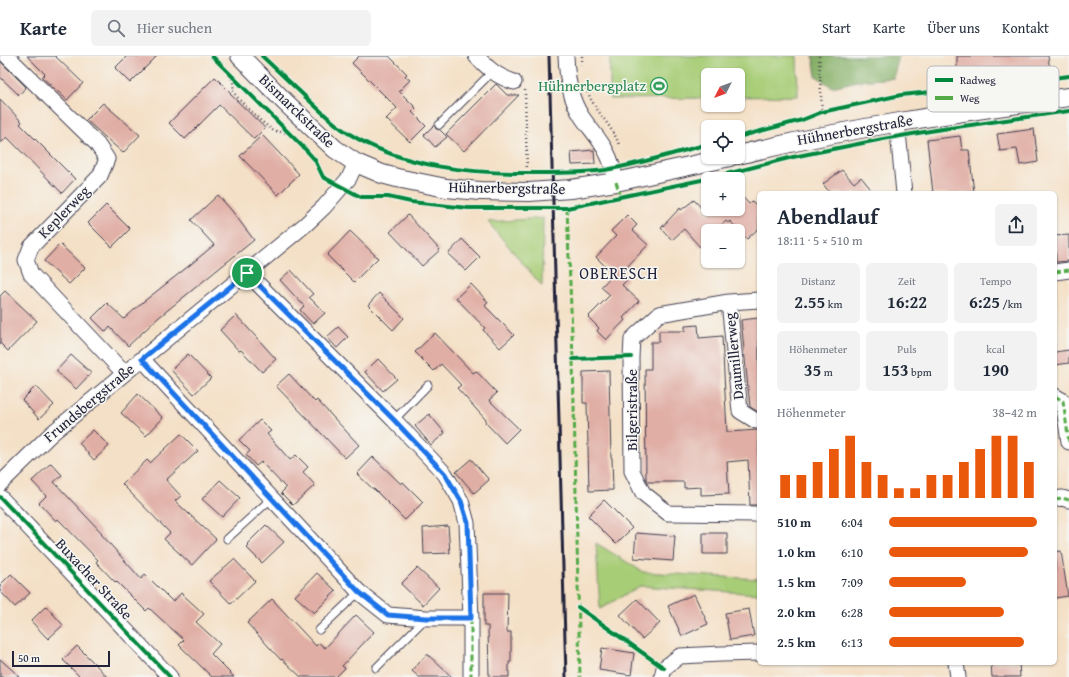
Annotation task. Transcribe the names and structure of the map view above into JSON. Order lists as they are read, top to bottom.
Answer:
{
  "streets": {
    "street": [
      "Bismarckstraße",
      "Hühnerbergstraße",
      "Keplerweg",
      "Daumillerweg",
      "Frundsbergstraße",
      "Bilgeristraße",
      "Buxacher Straße"
    ]
  },
  "crossings": [
    ["Bismarckstraße", "Hühnerbergstraße"],
    ["Bismarckstraße", "Frundsbergstraße"],
    ["Hühnerbergstraße", "Frundsbergstraße"],
    ["Keplerweg", "Frundsbergstraße"],
    ["Daumillerweg", "Bilgeristraße"]
  ],
  "districts": ["OBERESCH"],
  "places": {
    "sports": ["Hühnerbergplatz"]
  },
  "legend": ["Radweg", "Weg"],
  "scale_bar": "50 m",
  "north": "bottom left",
  "page": {
    "header": "Karte",
    "search": "Hier suchen",
    "nav": [
      "Start",
      "Karte",
      "Über uns",
      "Kontakt"
    ],
    "map_buttons": ["+", "−"],
    "heading": ["Abendlauf", "18:11 · 5 × 510 m"],
    "stats": [
      ["Distanz", "2.55 km"],
      ["Zeit", "16:22"],
      ["Tempo", "6:25 /km"],
      ["Höhenmeter", "35 m"],
      ["Puls", "153 bpm"],
      ["kcal", "190"]
    ],
    "chart": ["Höhenmeter", "38–42 m"],
    "list": [
      {
        "name": "510 m",
        "note": "6:04"
      },
      {
        "name": "1.0 km",
        "note": "6:10"
      },
      {
        "name": "1.5 km",
        "note": "7:09"
      },
      {
        "name": "2.0 km",
        "note": "6:28"
      },
      {
        "name": "2.5 km",
        "note": "6:13"
      }
    ],
    "scale": "50 m"
  }
}
